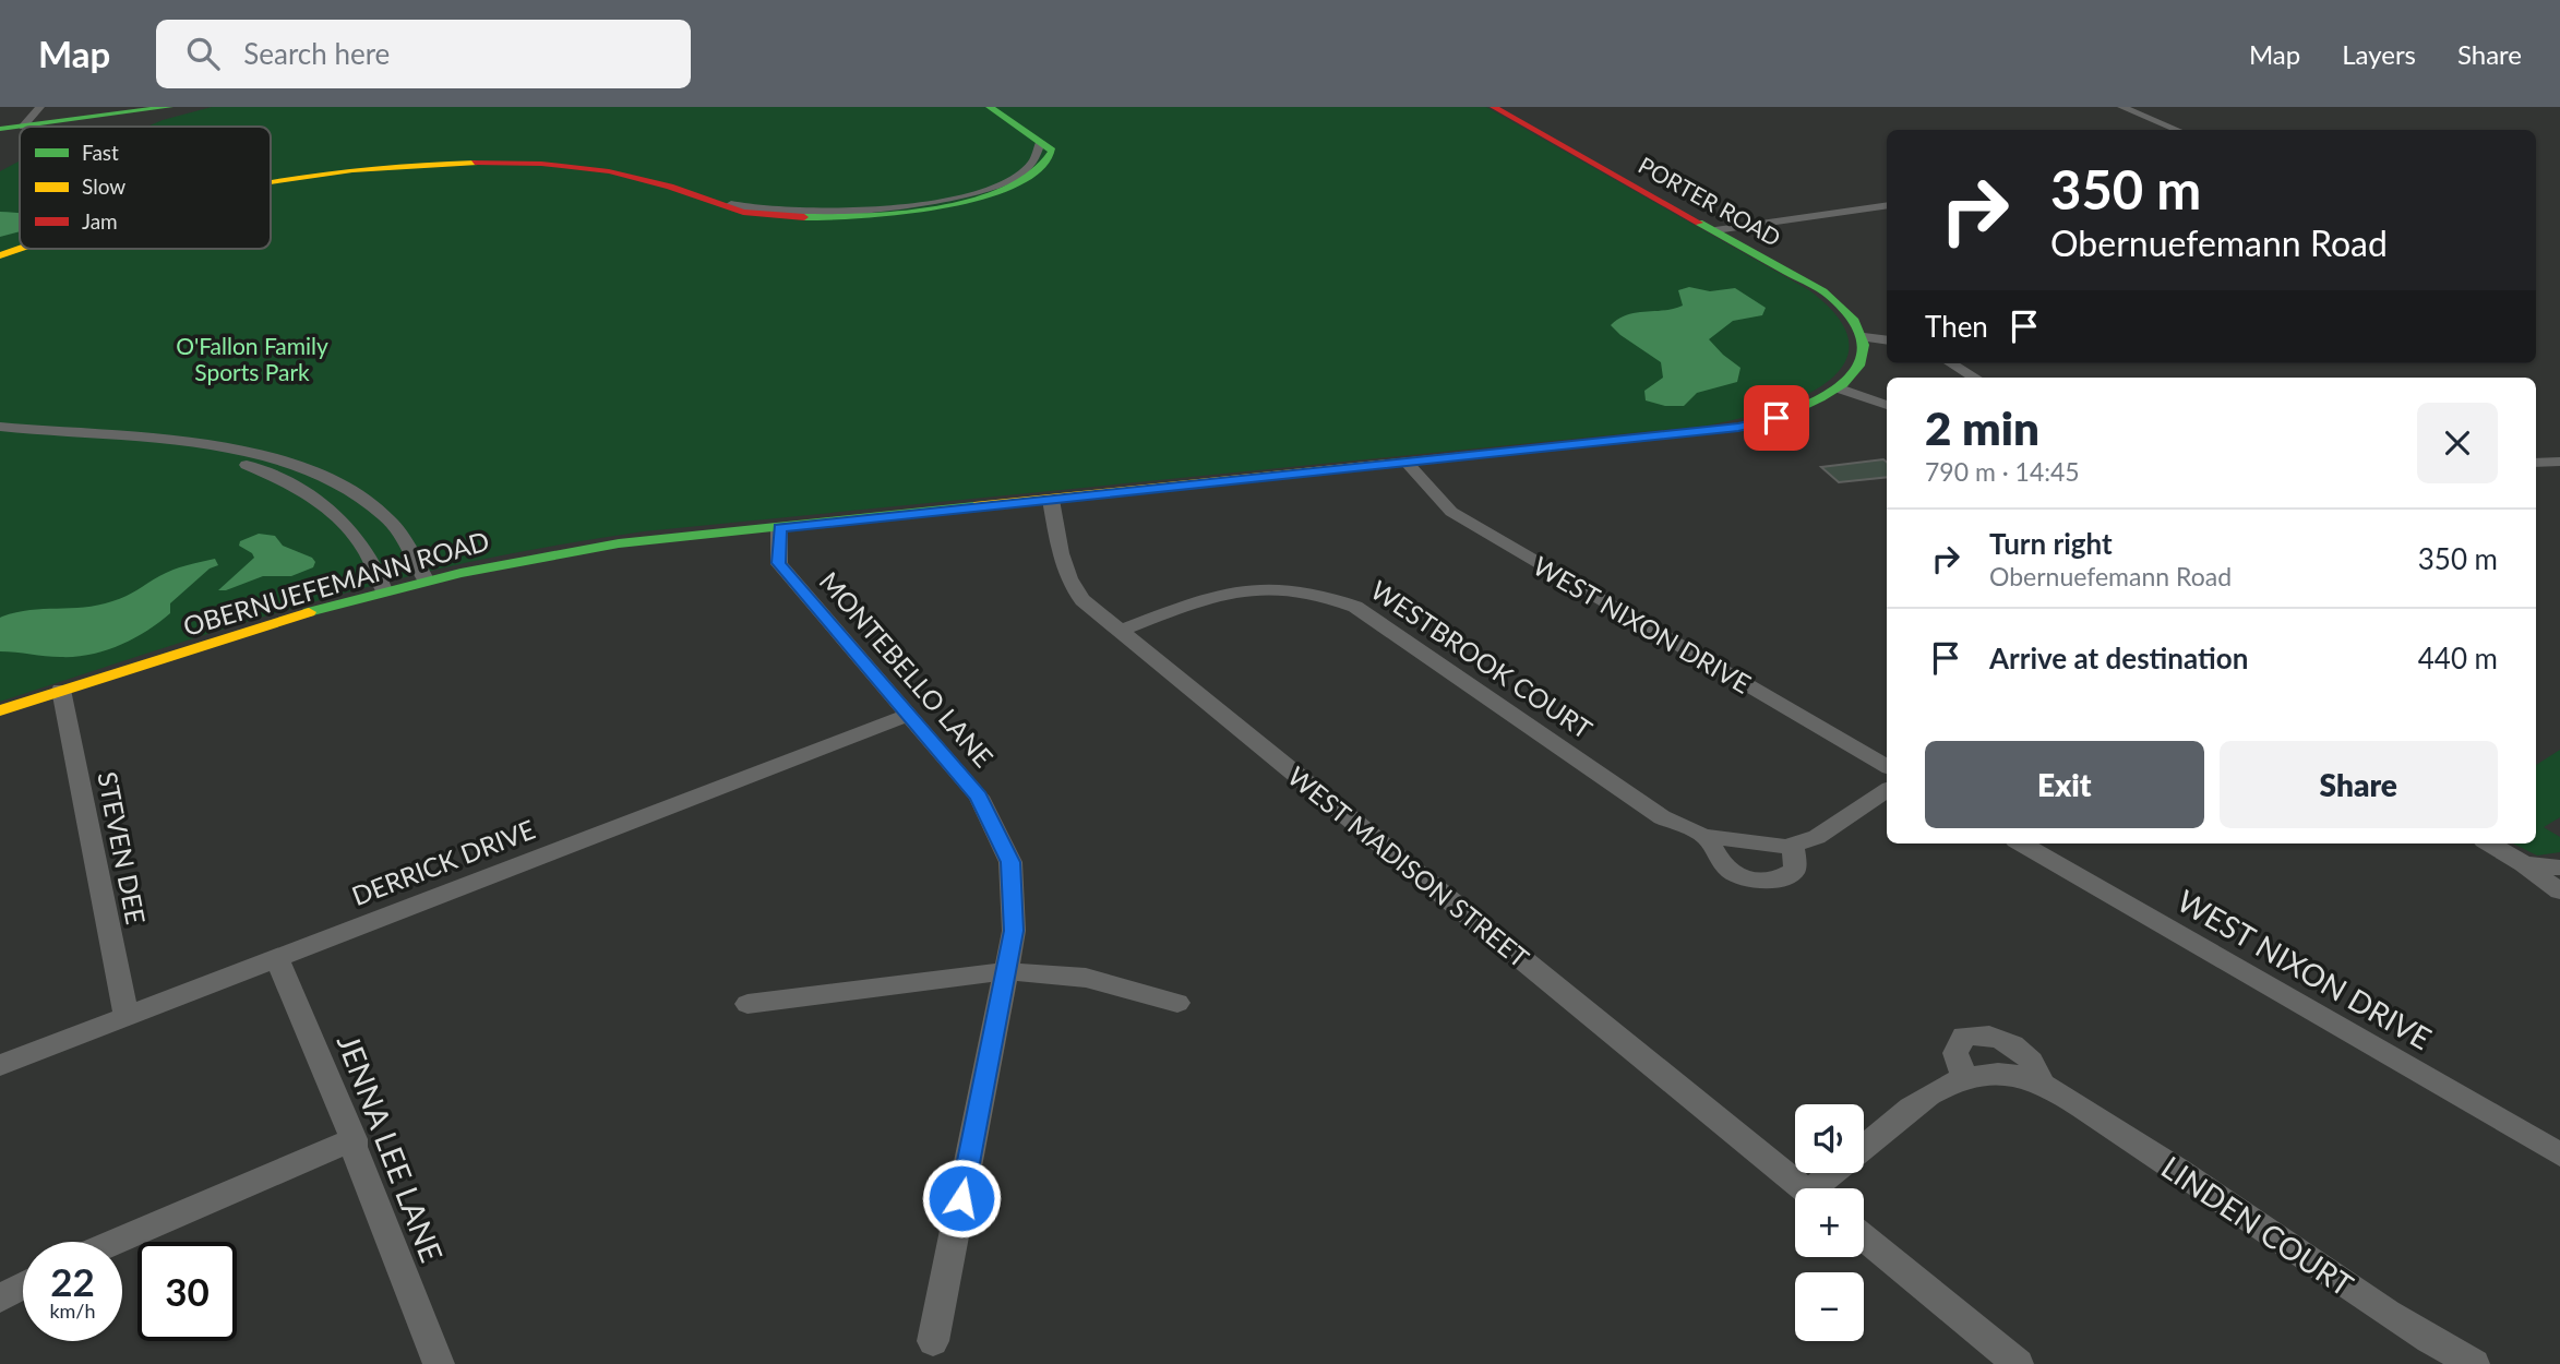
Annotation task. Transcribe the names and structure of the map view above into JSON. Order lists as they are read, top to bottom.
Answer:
{
  "streets": {
    "street": [
      "PORTER ROAD",
      "OBERNUEFEMANN ROAD",
      "WEST NIXON DRIVE",
      "WESTBROOK COURT",
      "MONTEBELLO LANE",
      "STEVEN DEE",
      "DERRICK DRIVE",
      "WEST MADISON STREET",
      "JENNA LEE LANE",
      "LINDEN COURT"
    ]
  },
  "crossings": [
    ["PORTER ROAD", "OBERNUEFEMANN ROAD"],
    ["OBERNUEFEMANN ROAD", "WEST NIXON DRIVE"],
    ["OBERNUEFEMANN ROAD", "MONTEBELLO LANE"],
    ["OBERNUEFEMANN ROAD", "STEVEN DEE"],
    ["OBERNUEFEMANN ROAD", "WEST MADISON STREET"],
    ["WESTBROOK COURT", "WEST MADISON STREET"],
    ["MONTEBELLO LANE", "DERRICK DRIVE"],
    ["STEVEN DEE", "DERRICK DRIVE"],
    ["DERRICK DRIVE", "JENNA LEE LANE"]
  ],
  "parks": ["O'Fallon Family Sports Park"],
  "legend": ["Fast", "Slow", "Jam"],
  "page": {
    "header": "Map",
    "search": "Search here",
    "nav": ["Map", "Layers", "Share"],
    "turn": ["350 m", "Obernuefemann Road"],
    "then": "Then",
    "heading": ["2 min", "790 m · 14:45"],
    "list": [
      {
        "name": "Turn right",
        "note": "Obernuefemann Road",
        "value": "350 m"
      },
      {
        "name": "Arrive at destination",
        "value": "440 m"
      }
    ],
    "buttons": ["Exit", "Share"],
    "map_buttons": ["+", "−"],
    "speed": "22 km/h",
    "limit": "30"
  }
}
